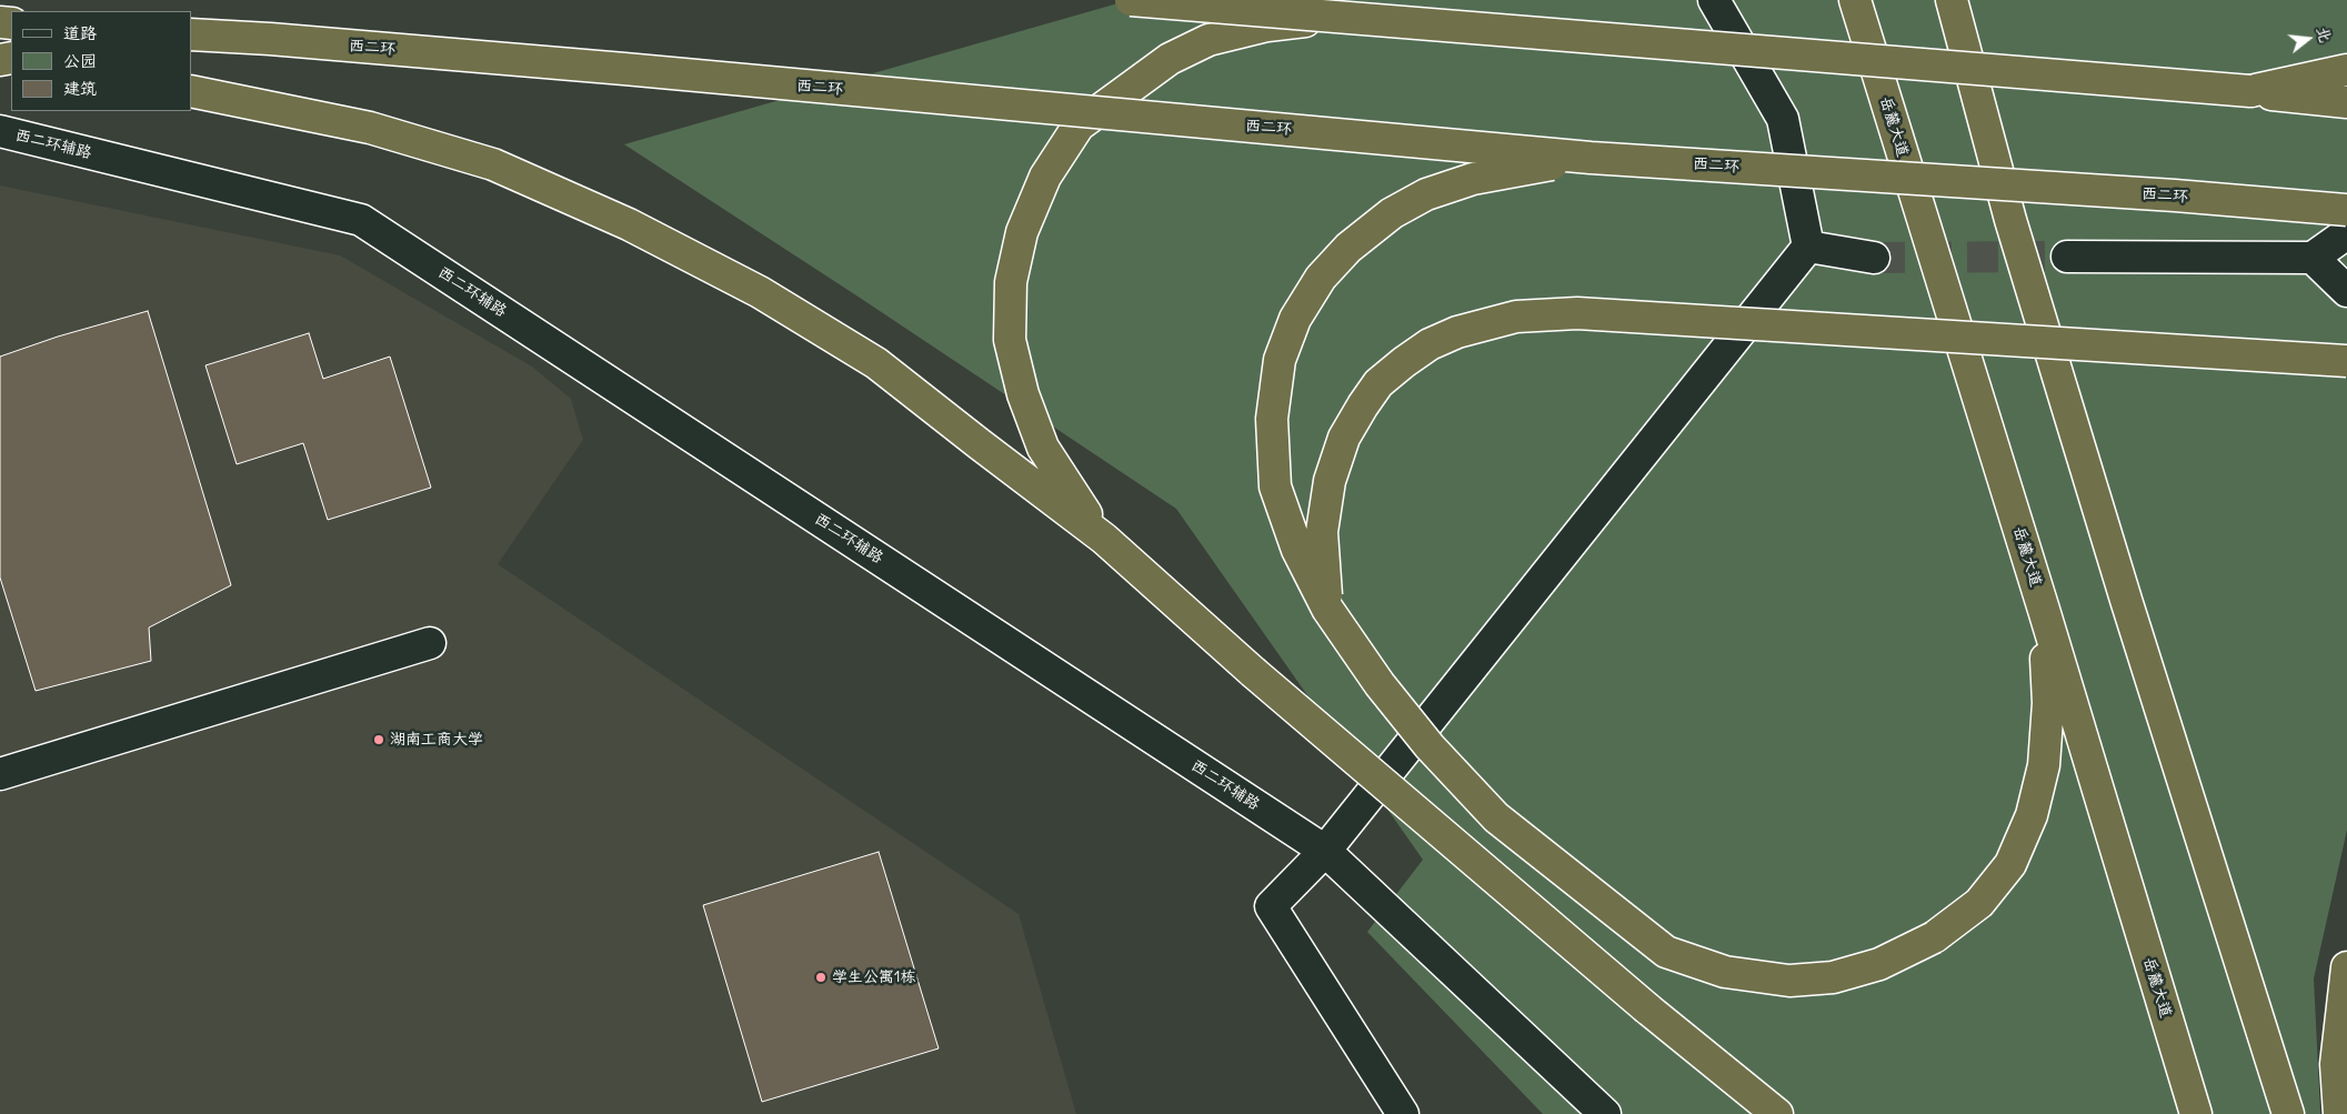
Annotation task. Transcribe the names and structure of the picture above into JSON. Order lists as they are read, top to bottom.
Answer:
{
  "streets": {
    "highway": ["西二环", "岳麓大道"],
    "street": ["西二环辅路"]
  },
  "places": ["湖南工商大学", "学生公寓1栋"],
  "legend": ["道路", "公园", "建筑"],
  "north": "right"
}
